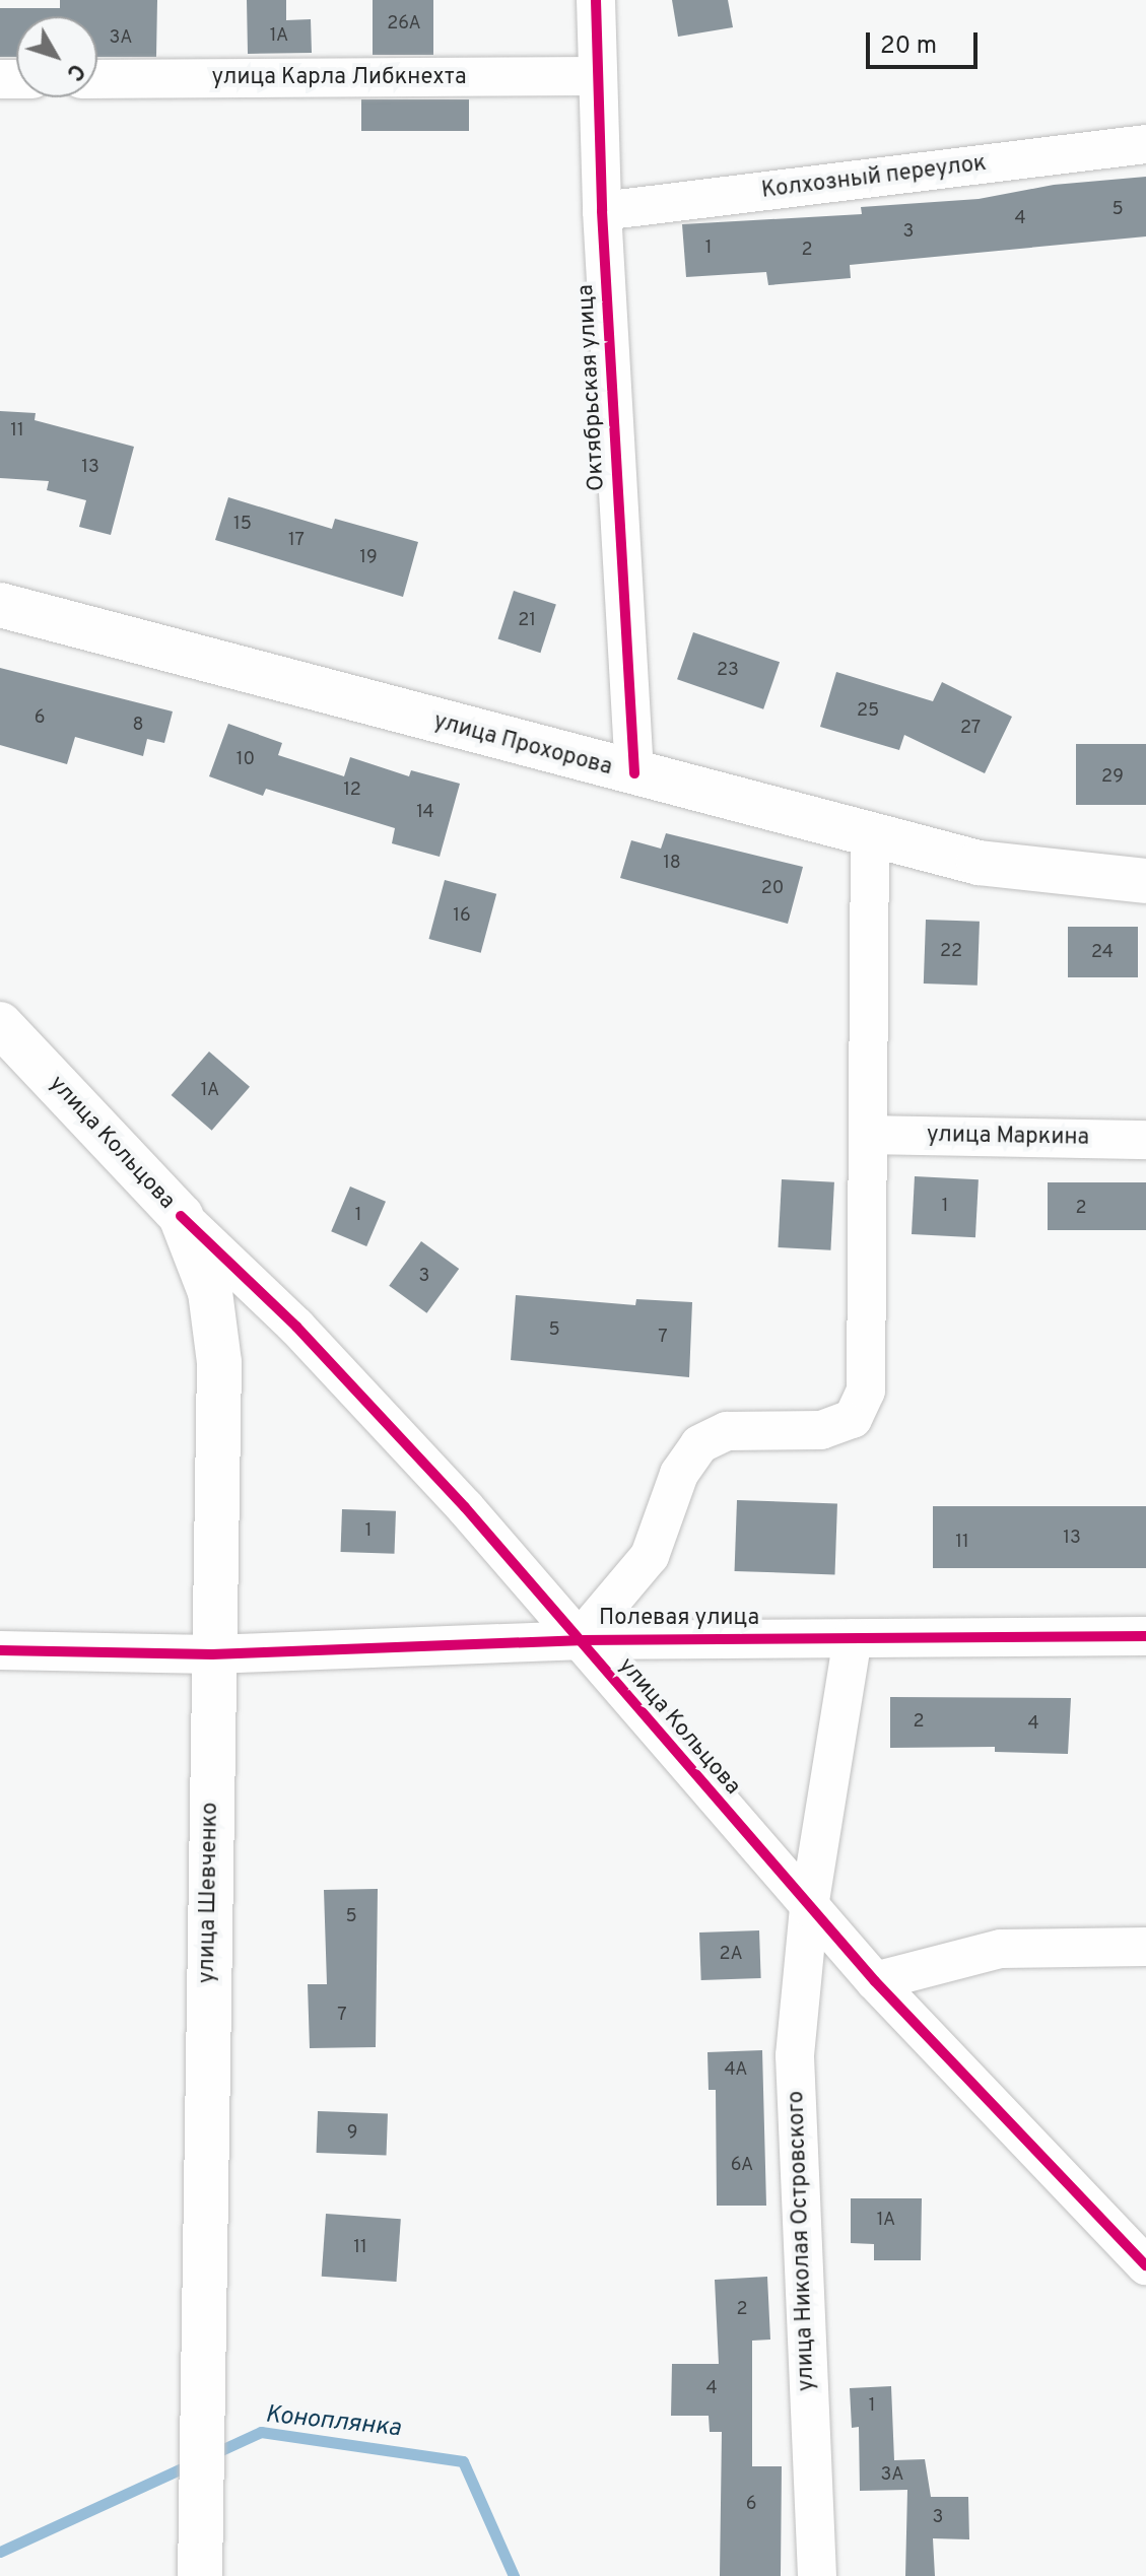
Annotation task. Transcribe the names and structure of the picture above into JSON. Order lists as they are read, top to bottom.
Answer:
{
  "streets": {
    "main road": ["улица Прохорова", "улица Кольцова", "улица Шевченко"],
    "street": [
      "улица Карла Либкнехта",
      "Колхозный переулок",
      "Октябрьская улица",
      "улица Маркина",
      "Полевая улица",
      "улица Николая Островского"
    ]
  },
  "crossings": [
    ["улица Карла Либкнехта", "Октябрьская улица"],
    ["Колхозный переулок", "Октябрьская улица"],
    ["Октябрьская улица", "улица Прохорова"],
    ["улица Кольцова", "Полевая улица"],
    ["улица Кольцова", "улица Шевченко"],
    ["улица Кольцова", "улица Николая Островского"],
    ["Полевая улица", "улица Шевченко"],
    ["Полевая улица", "улица Николая Островского"]
  ],
  "water": ["Коноплянка"],
  "house_numbers": [
    "26А",
    "1А",
    "3А",
    "5",
    "4",
    "3",
    "1",
    "2",
    "11",
    "13",
    "15",
    "17",
    "19",
    "21",
    "23",
    "25",
    "6",
    "8",
    "27",
    "10",
    "29",
    "12",
    "14",
    "18",
    "20",
    "16",
    "22",
    "24",
    "1А",
    "1",
    "2",
    "1",
    "3",
    "5",
    "7",
    "1",
    "13",
    "11",
    "2",
    "4",
    "5",
    "2А",
    "7",
    "4А",
    "9",
    "6А",
    "1А",
    "11",
    "2",
    "4",
    "1",
    "3А",
    "6",
    "3"
  ],
  "scale_bar": "20 m",
  "north": "bottom right"
}
